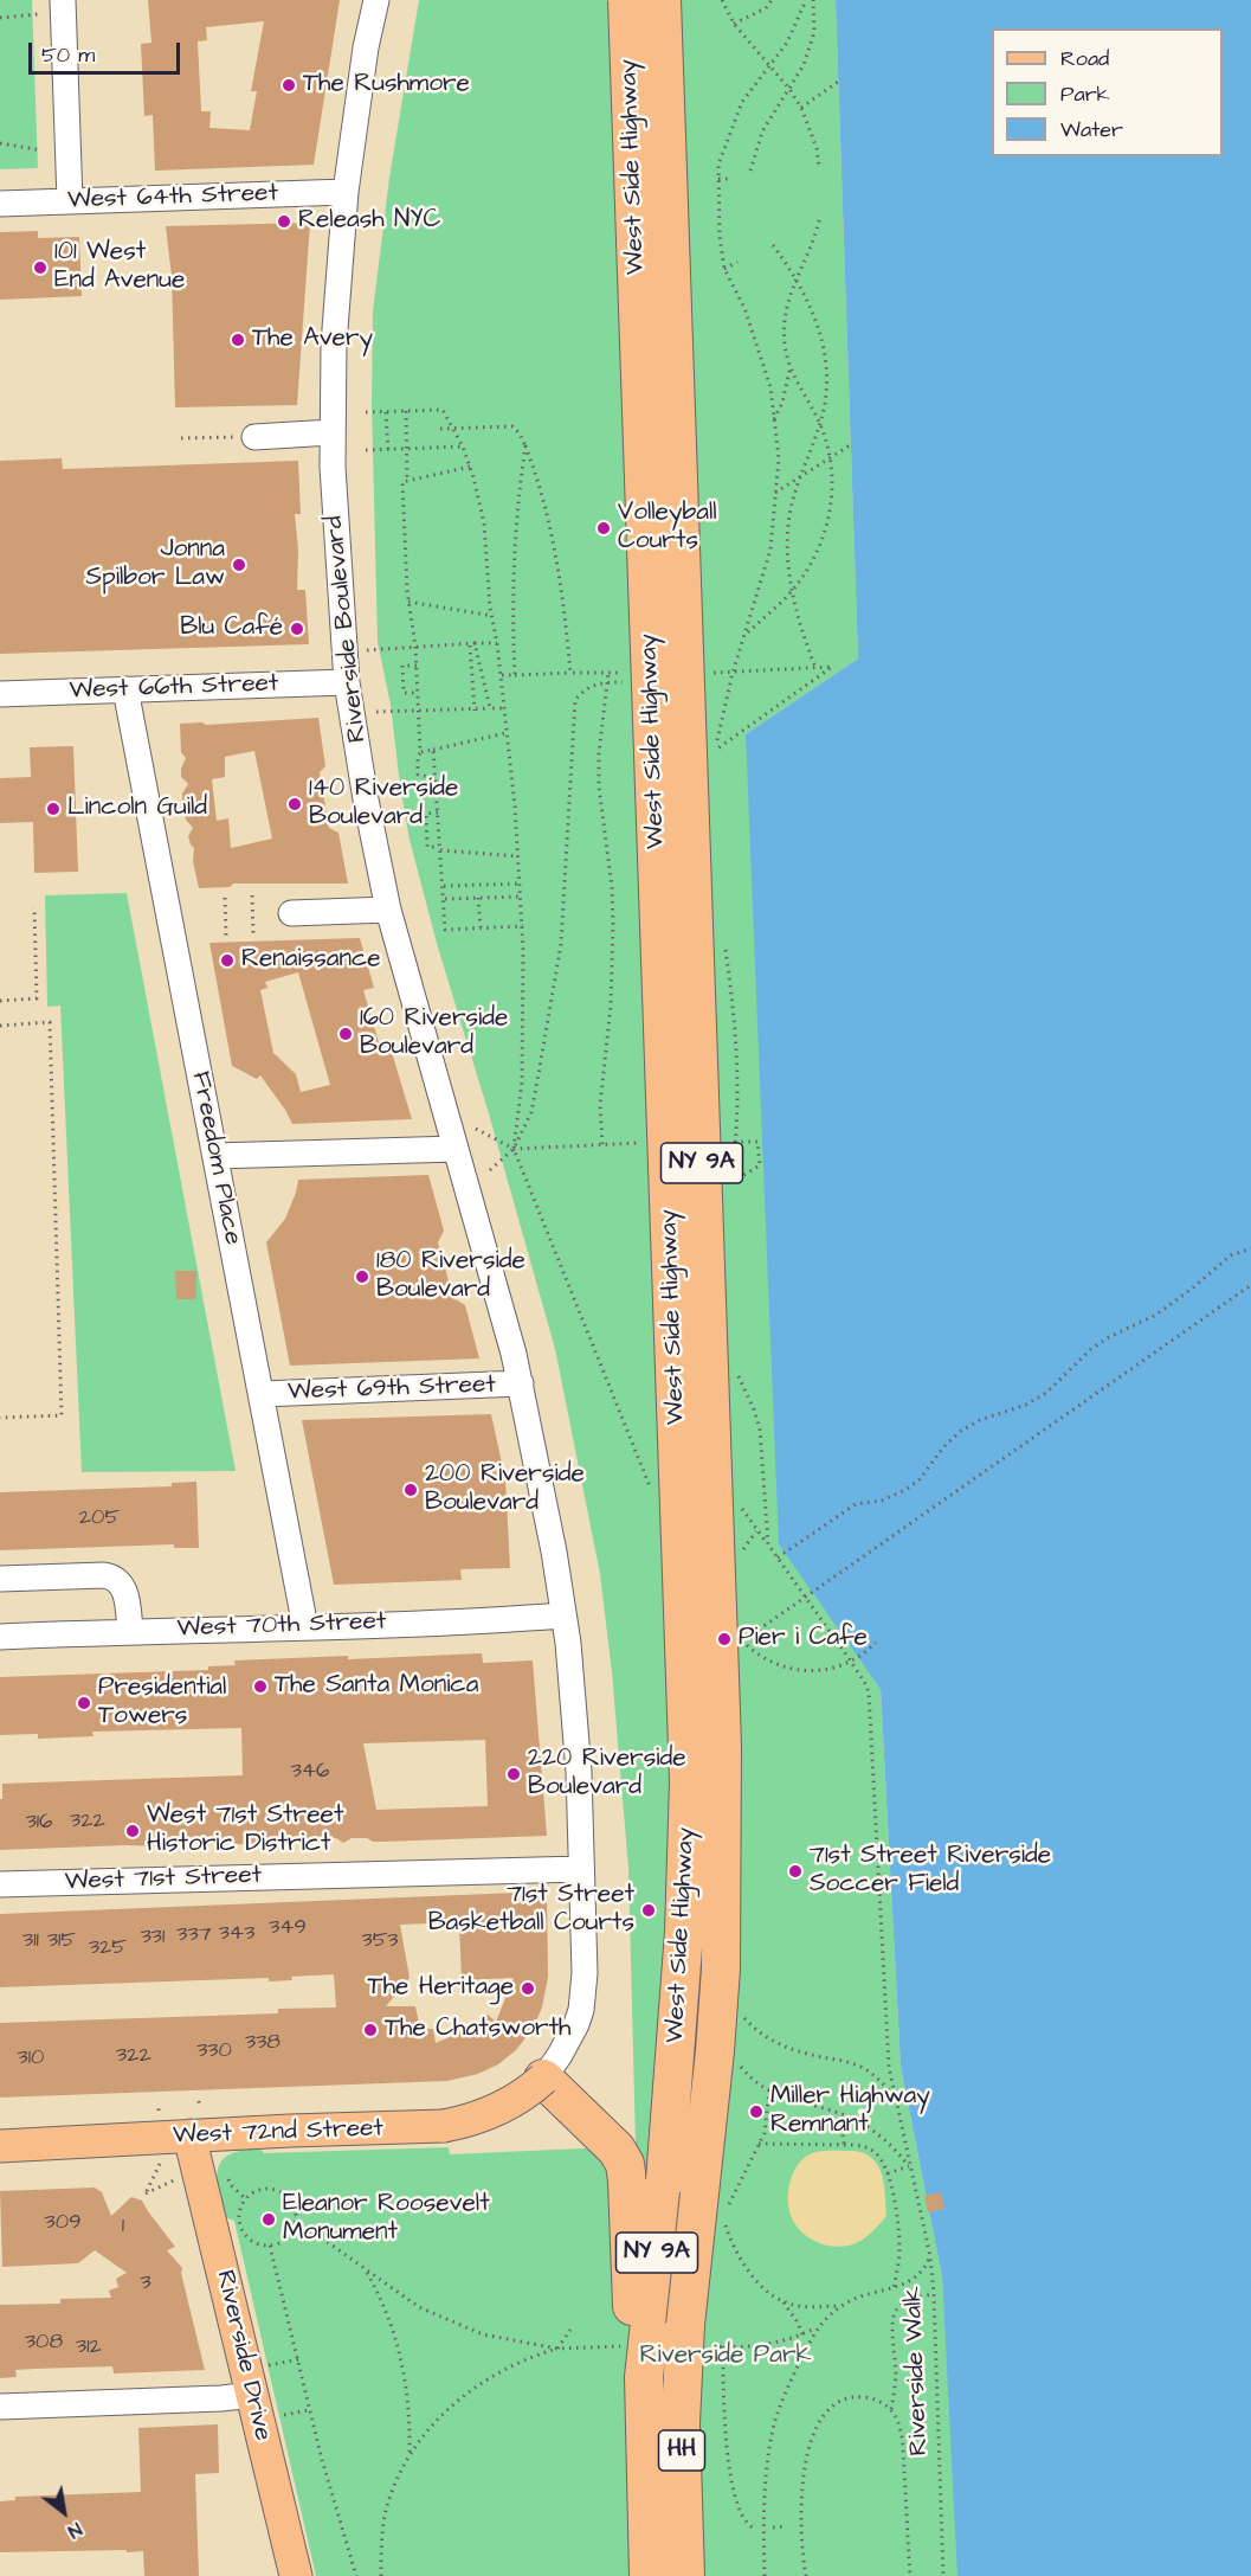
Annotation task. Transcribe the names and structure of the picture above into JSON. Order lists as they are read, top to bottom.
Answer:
{
  "streets": {
    "highway": ["West Side Highway", "NY 9A", "HH"],
    "main road": ["West 72nd Street", "Riverside Drive"],
    "street": [
      "West 64th Street",
      "Riverside Boulevard",
      "West 66th Street",
      "Freedom Place",
      "West 69th Street",
      "West 70th Street",
      "West 71st Street"
    ],
    "path": ["Riverside Walk"]
  },
  "crossings": [
    ["West Side Highway", "HH"],
    ["West 64th Street", "Riverside Boulevard"],
    ["Riverside Boulevard", "West 66th Street"],
    ["Riverside Boulevard", "West 69th Street"],
    ["Riverside Boulevard", "West 70th Street"],
    ["Riverside Boulevard", "West 71st Street"],
    ["Riverside Boulevard", "West 72nd Street"],
    ["West 66th Street", "Freedom Place"],
    ["Freedom Place", "West 69th Street"],
    ["Freedom Place", "West 70th Street"],
    ["West 72nd Street", "Riverside Drive"]
  ],
  "parks": ["Riverside Park"],
  "places": [
    "The Rushmore",
    "Releash NYC",
    "101 West End Avenue",
    "The Avery",
    "Volleyball Courts",
    "Jonna Spilbor Law",
    "Blu Café",
    "140 Riverside Boulevard",
    "Lincoln Guild",
    "Renaissance",
    "160 Riverside Boulevard",
    "180 Riverside Boulevard",
    "200 Riverside Boulevard",
    "Pier i Cafe",
    "The Santa Monica",
    "Presidential Towers",
    "220 Riverside Boulevard",
    "West 71st Street Historic District",
    "71st Street Riverside Soccer Field",
    "71st Street Basketball Courts",
    "The Heritage",
    "The Chatsworth",
    "Miller Highway Remnant",
    "Eleanor Roosevelt Monument"
  ],
  "house_numbers": [
    "205",
    "346",
    "322",
    "316",
    "349",
    "343",
    "337",
    "331",
    "311",
    "315",
    "353",
    "325",
    "338",
    "330",
    "322",
    "310",
    "309",
    "1",
    "3",
    "308",
    "312"
  ],
  "legend": ["Road", "Park", "Water"],
  "scale_bar": "50 m",
  "north": "bottom right"
}
